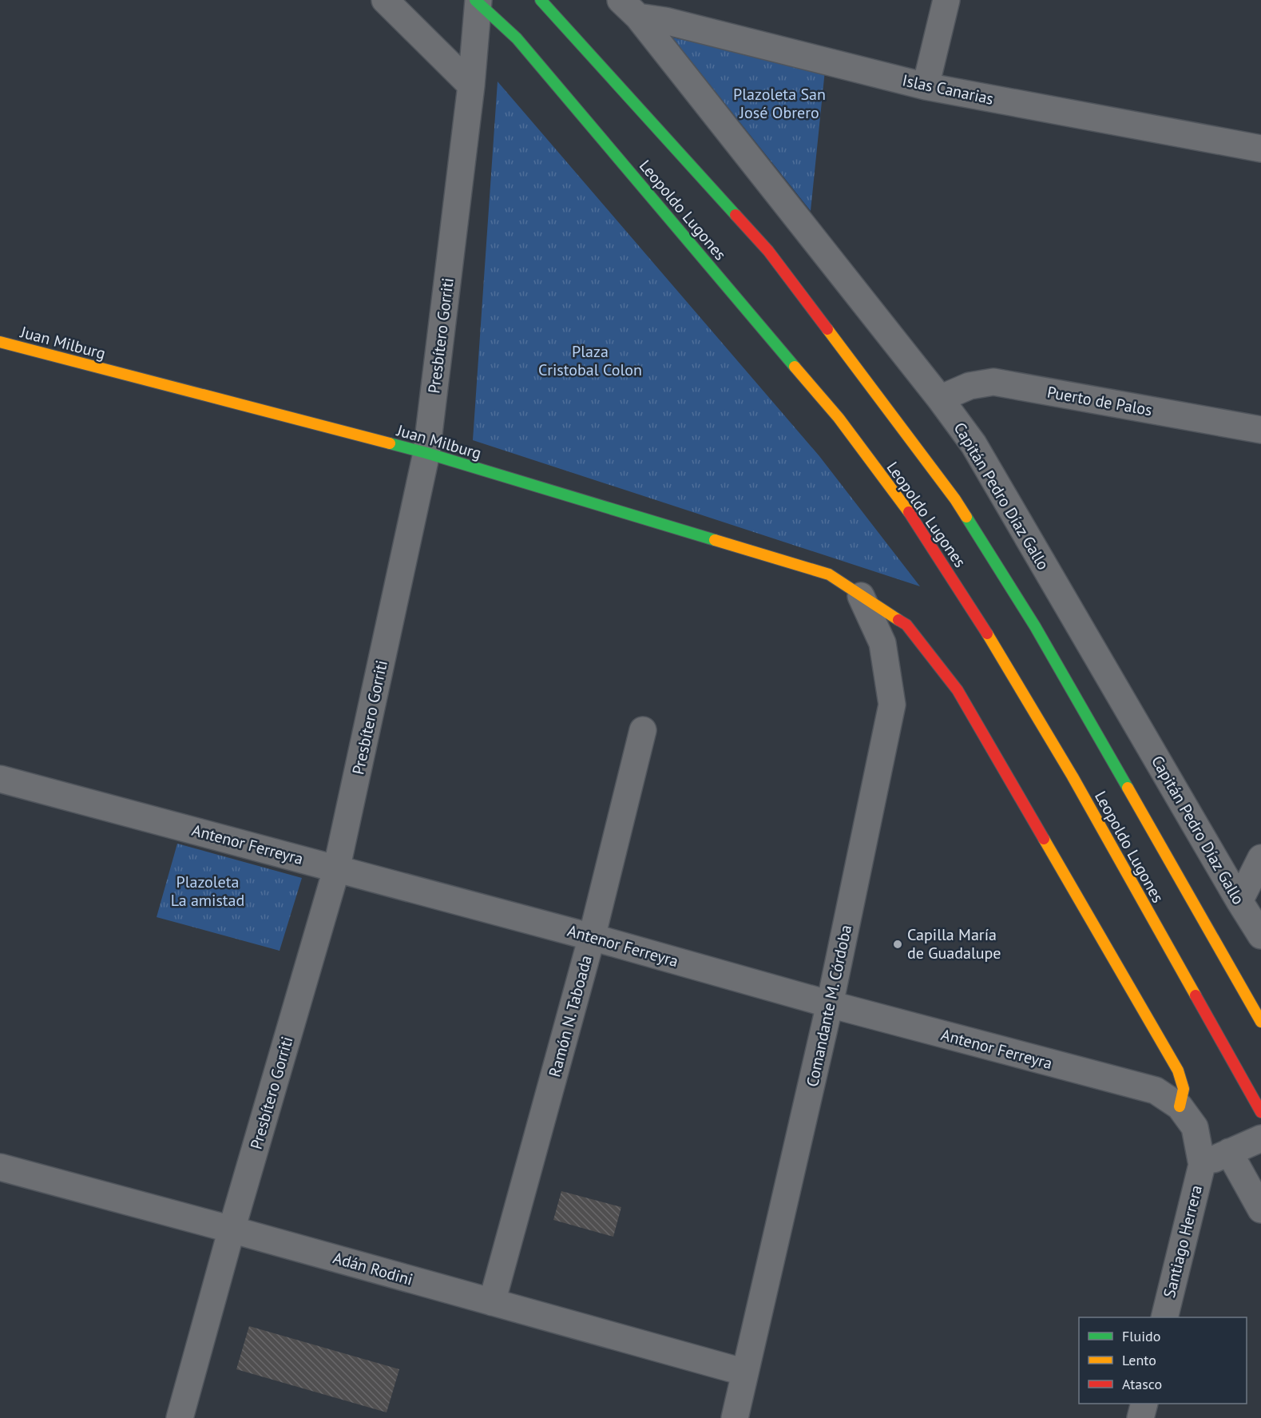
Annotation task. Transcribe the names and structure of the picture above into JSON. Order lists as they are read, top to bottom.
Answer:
{
  "streets": {
    "main road": ["Leopoldo Lugones", "Juan Milburg"],
    "street": [
      "Islas Canarias",
      "Presbítero Gorriti",
      "Puerto de Palos",
      "Capitán Pedro Díaz Gallo",
      "Antenor Ferreyra",
      "Comandante M. Córdoba",
      "Ramón N. Taboada",
      "Santiago Herrera",
      "Adán Rodini"
    ]
  },
  "crossings": [
    ["Islas Canarias", "Capitán Pedro Díaz Gallo"],
    ["Leopoldo Lugones", "Presbítero Gorriti"],
    ["Presbítero Gorriti", "Juan Milburg"],
    ["Presbítero Gorriti", "Antenor Ferreyra"],
    ["Presbítero Gorriti", "Adán Rodini"],
    ["Juan Milburg", "Antenor Ferreyra"],
    ["Juan Milburg", "Comandante M. Córdoba"],
    ["Puerto de Palos", "Capitán Pedro Díaz Gallo"],
    ["Antenor Ferreyra", "Comandante M. Córdoba"],
    ["Antenor Ferreyra", "Ramón N. Taboada"],
    ["Antenor Ferreyra", "Santiago Herrera"],
    ["Comandante M. Córdoba", "Adán Rodini"],
    ["Ramón N. Taboada", "Adán Rodini"]
  ],
  "parks": ["Plazoleta San José Obrero", "Plaza Cristobal Colon", "Plazoleta La amistad"],
  "places": ["Capilla María de Guadalupe"],
  "legend": ["Fluido", "Lento", "Atasco"]
}
